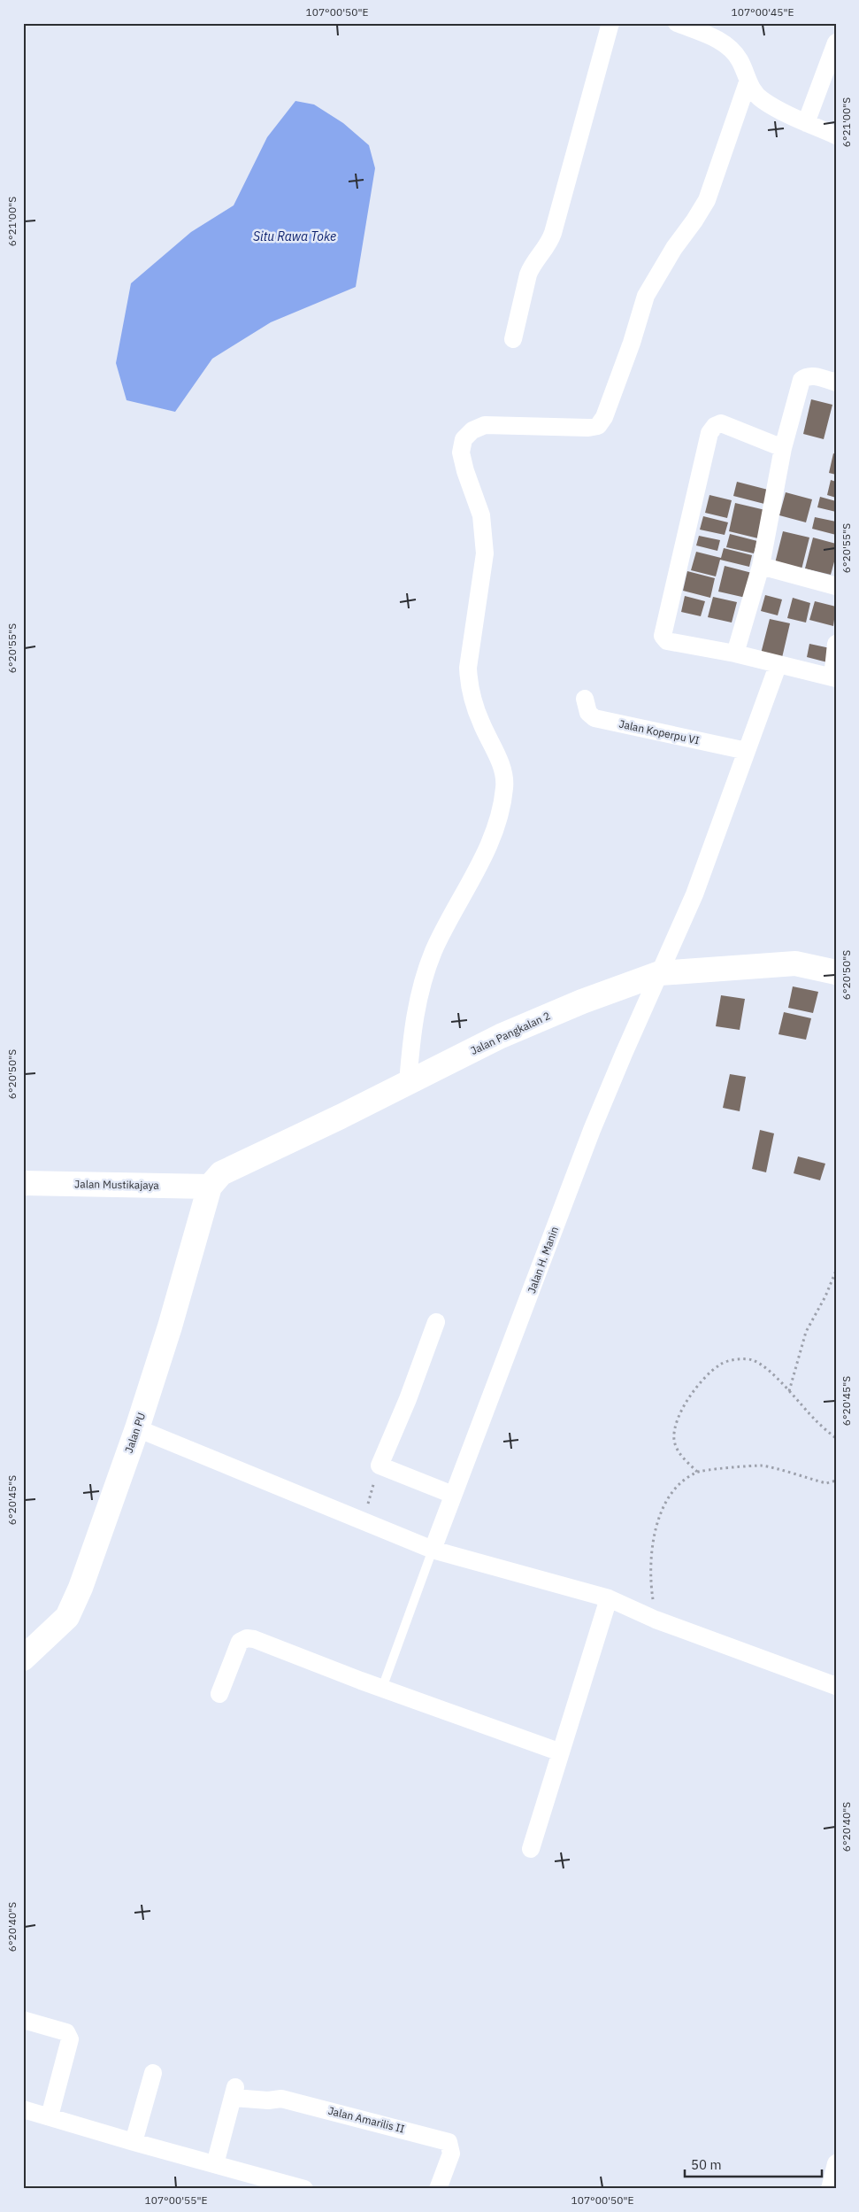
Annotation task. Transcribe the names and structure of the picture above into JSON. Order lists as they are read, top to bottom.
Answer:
{
  "streets": {
    "street": [
      "Jalan Koperpu VI",
      "Jalan Pangkalan 2",
      "Jalan Mustikajaya",
      "Jalan H. Manin",
      "Jalan PU",
      "Jalan Amarilis II"
    ]
  },
  "crossings": [
    ["Jalan Koperpu VI", "Jalan H. Manin"],
    ["Jalan Pangkalan 2", "Jalan Mustikajaya"],
    ["Jalan Pangkalan 2", "Jalan H. Manin"],
    ["Jalan Pangkalan 2", "Jalan PU"],
    ["Jalan Mustikajaya", "Jalan PU"]
  ],
  "water": ["Situ Rawa Toke"],
  "scale_bar": "50 m",
  "coordinates": [
    "107°00'50\"E",
    "107°00'45\"E",
    "6°21'00\"S",
    "6°20'55\"S",
    "6°20'50\"S",
    "6°20'45\"S",
    "6°20'40\"S",
    "107°00'55\"E"
  ]
}
